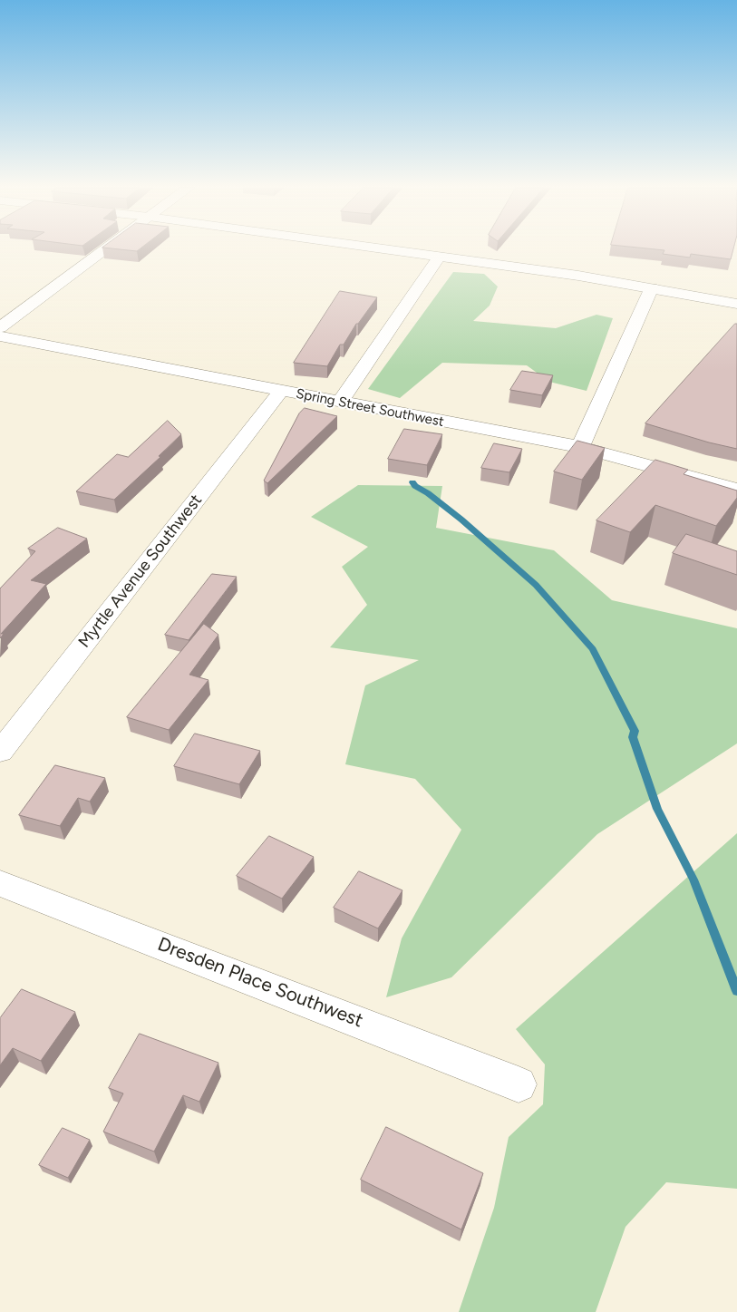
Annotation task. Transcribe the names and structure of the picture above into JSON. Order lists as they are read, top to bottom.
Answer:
{
  "streets": {
    "street": ["Spring Street Southwest", "Myrtle Avenue Southwest", "Dresden Place Southwest"]
  },
  "crossings": [
    ["Spring Street Southwest", "Myrtle Avenue Southwest"]
  ]
}
